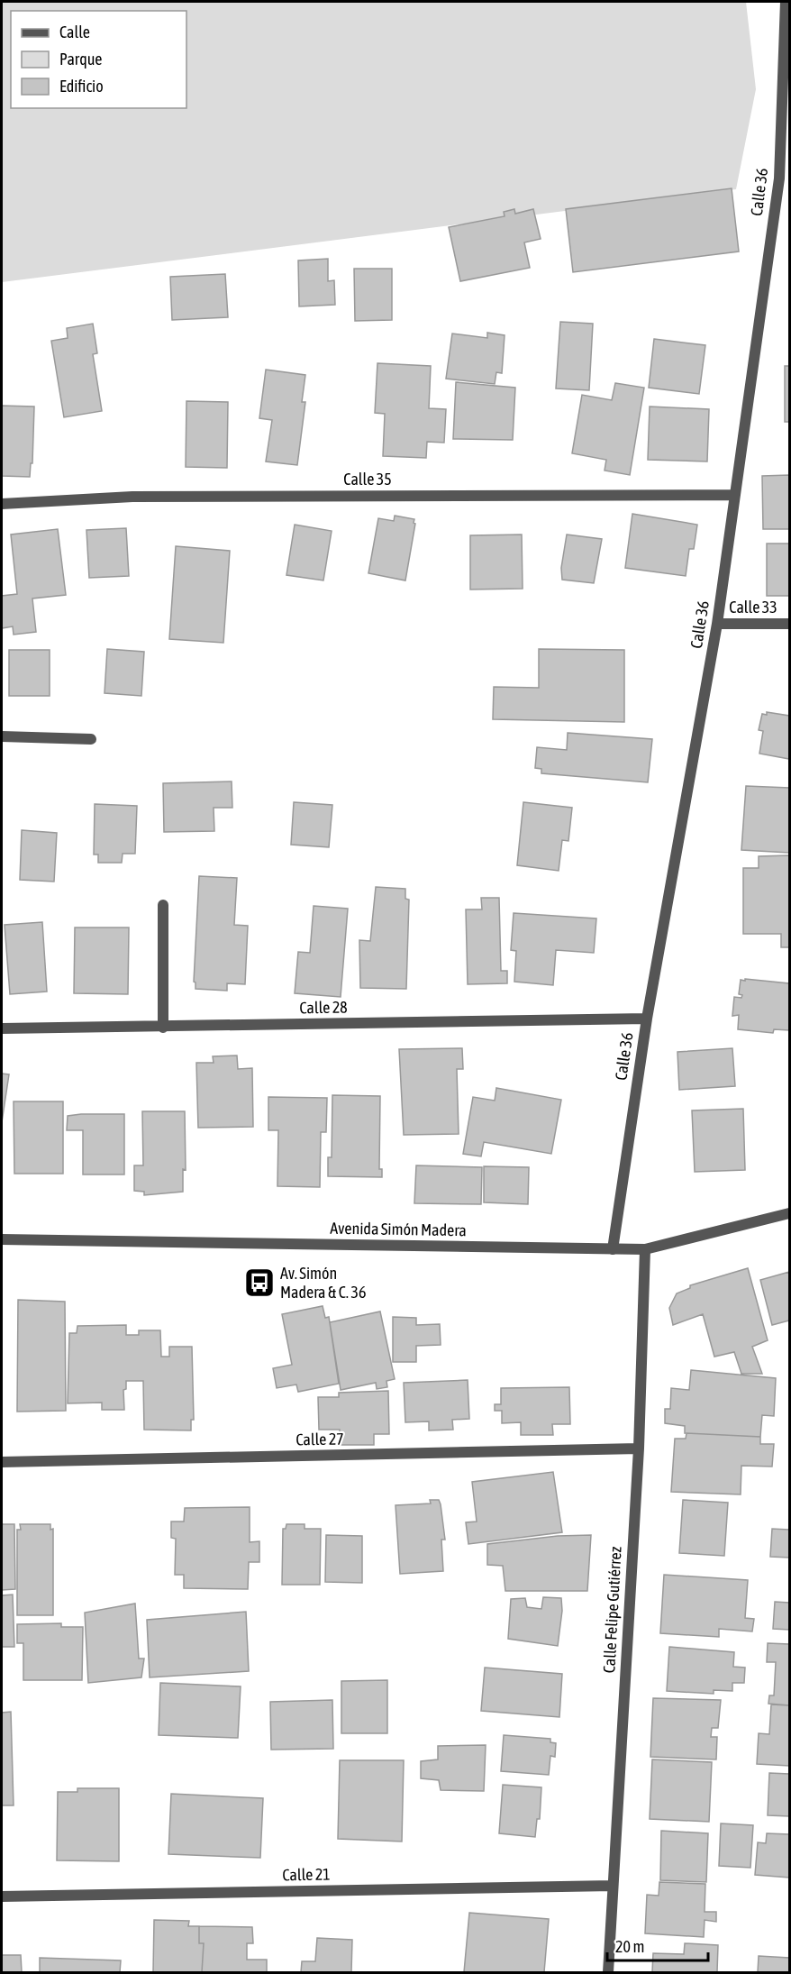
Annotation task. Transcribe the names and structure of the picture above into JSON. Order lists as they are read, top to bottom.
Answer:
{
  "streets": {
    "street": [
      "Calle 36",
      "Calle 35",
      "Calle 33",
      "Calle 28",
      "Avenida Simón Madera",
      "Calle 27",
      "Calle Felipe Gutiérrez",
      "Calle 21"
    ]
  },
  "crossings": [
    ["Calle 36", "Calle 35"],
    ["Calle 36", "Calle 33"],
    ["Calle 36", "Calle 28"],
    ["Calle 36", "Avenida Simón Madera"],
    ["Avenida Simón Madera", "Calle Felipe Gutiérrez"],
    ["Calle 27", "Calle Felipe Gutiérrez"],
    ["Calle Felipe Gutiérrez", "Calle 21"]
  ],
  "places": {
    "bus stop": ["Av. Simón Madera & C. 36"]
  },
  "legend": ["Calle", "Parque", "Edificio"],
  "scale_bar": "20 m"
}
